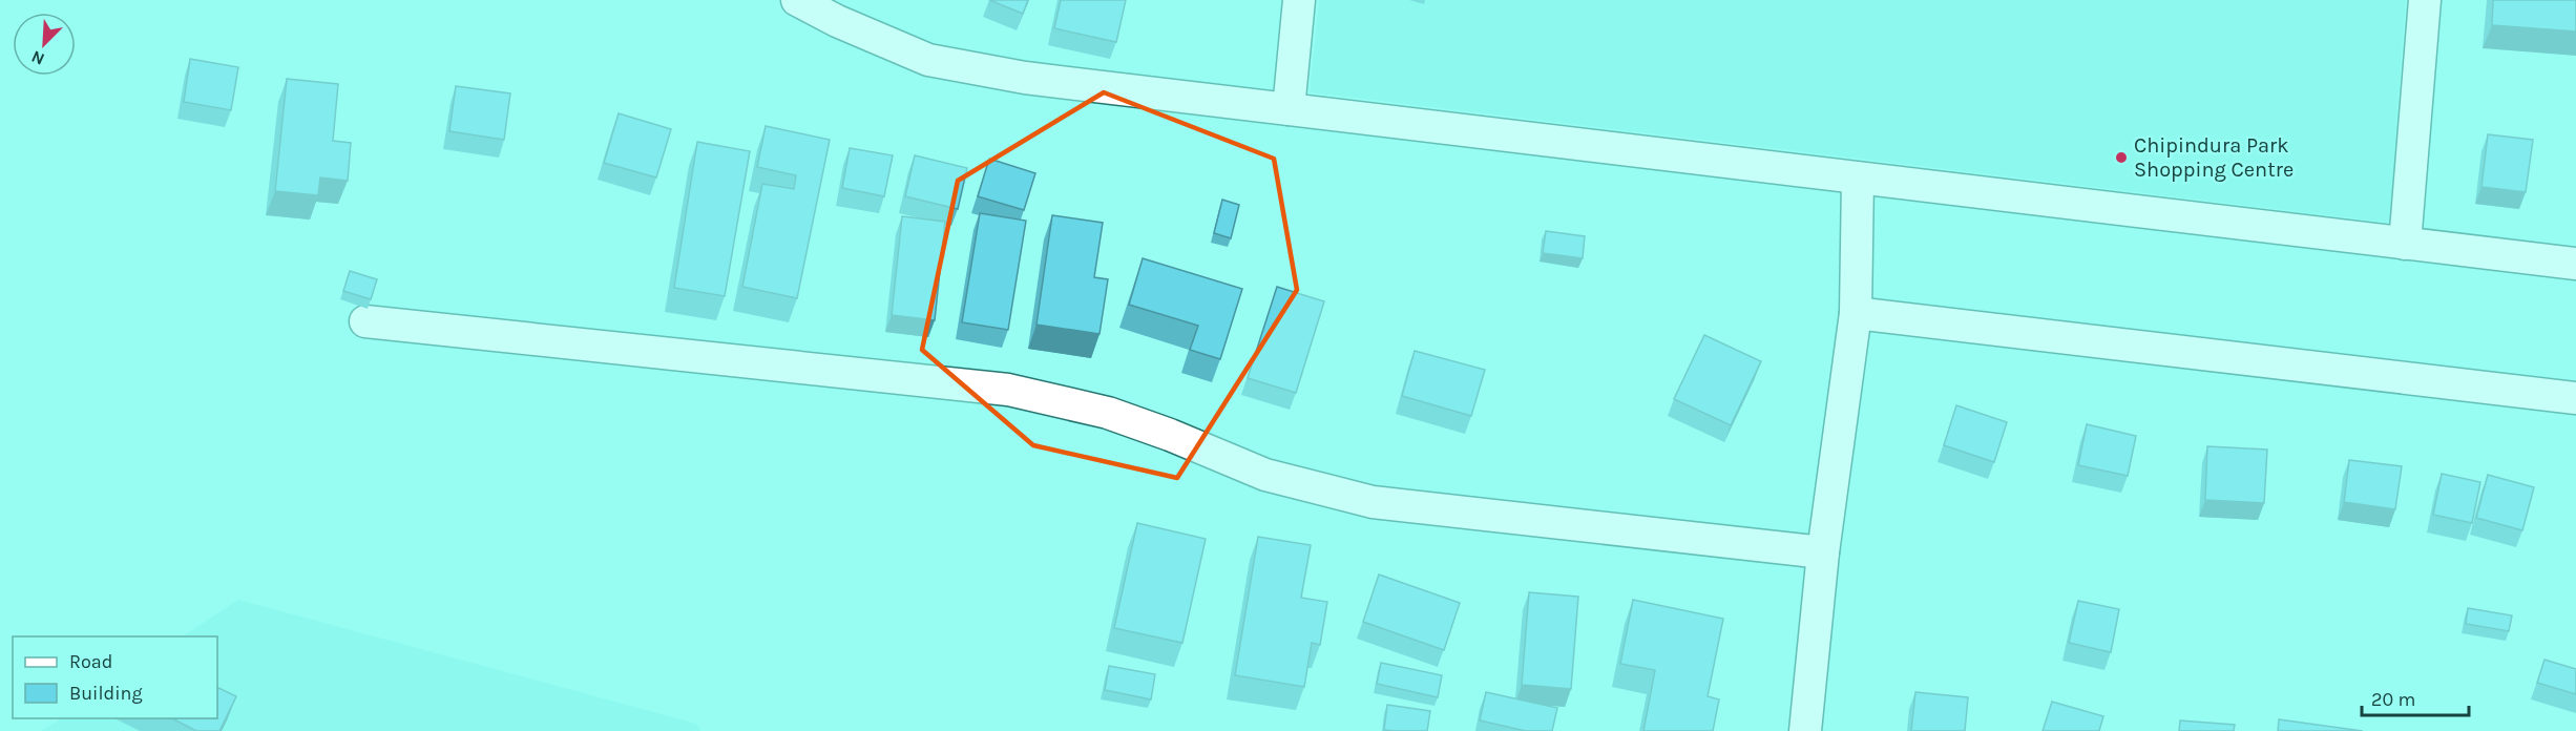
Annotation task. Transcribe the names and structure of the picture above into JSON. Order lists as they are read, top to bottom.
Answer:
{
  "places": ["Chipindura Park Shopping Centre"],
  "legend": ["Road", "Building"],
  "scale_bar": "20 m",
  "north": "bottom left"
}
